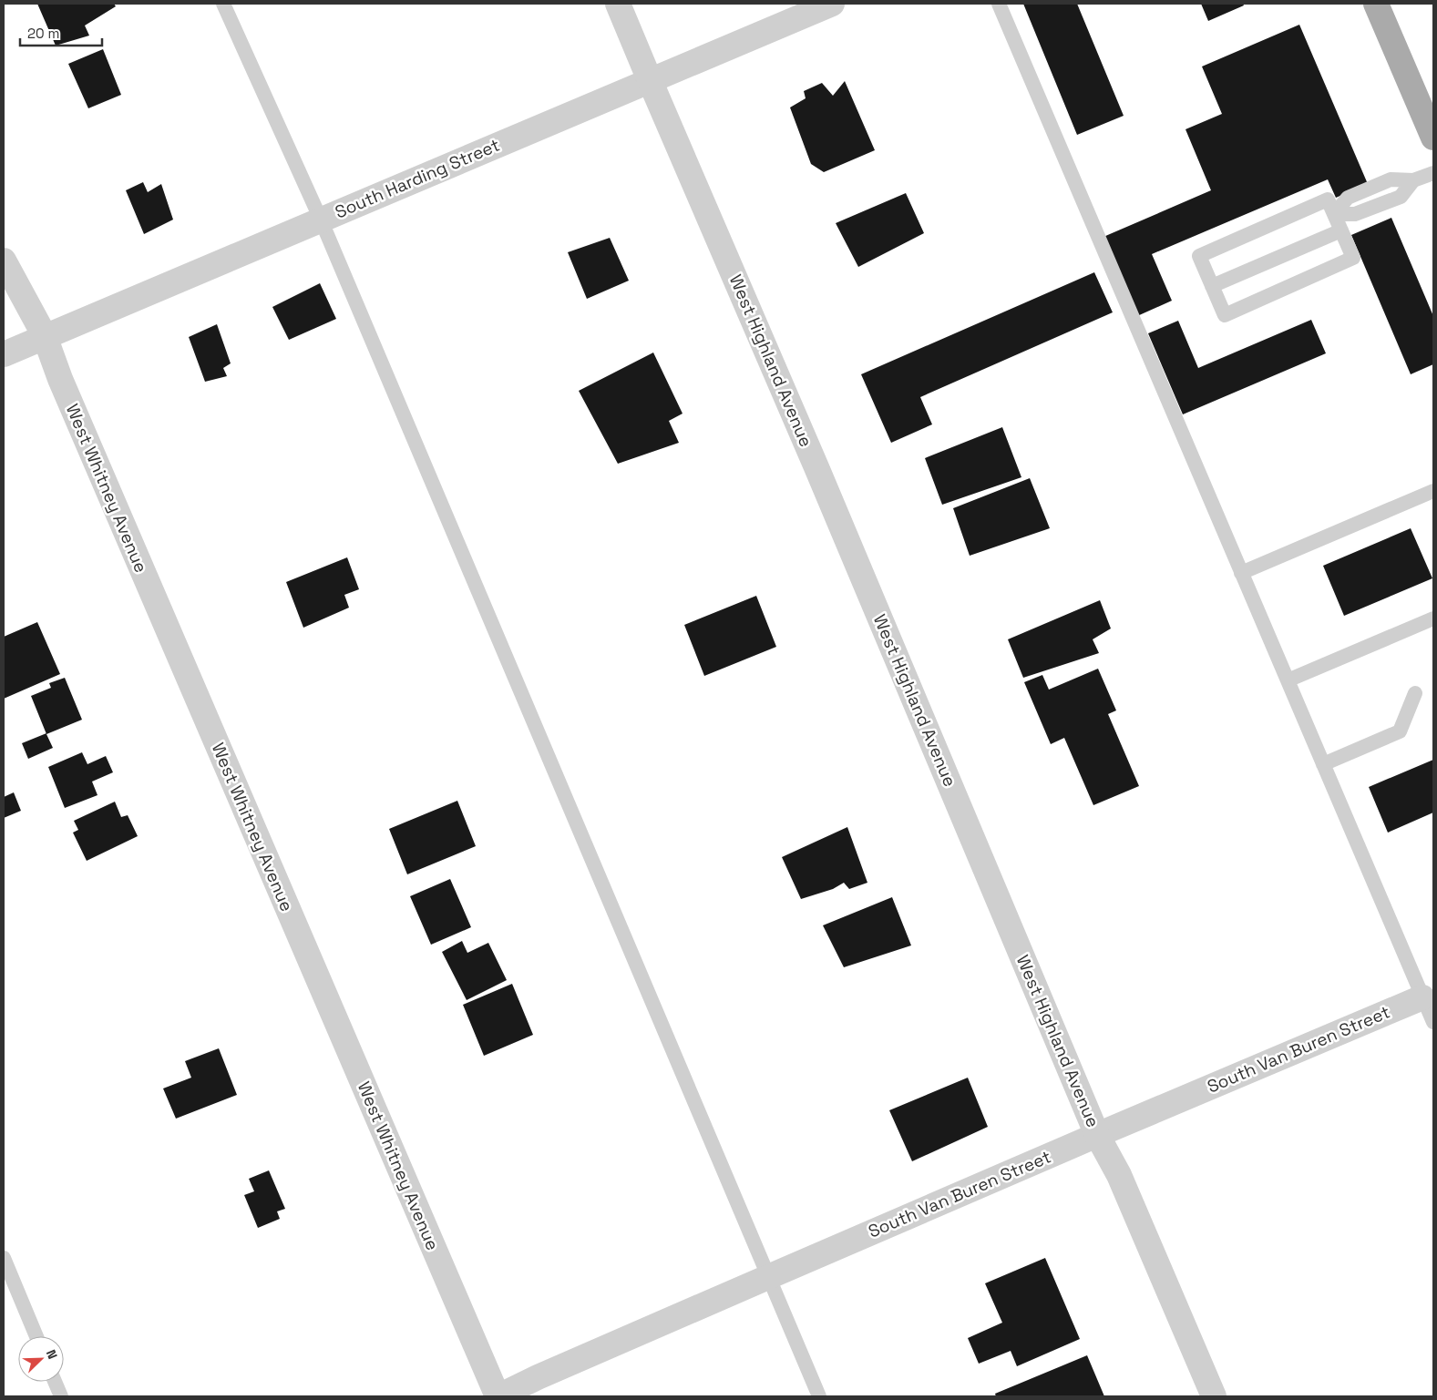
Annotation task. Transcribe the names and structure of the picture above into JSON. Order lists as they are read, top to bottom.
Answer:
{
  "streets": {
    "street": [
      "South Harding Street",
      "West Highland Avenue",
      "West Whitney Avenue",
      "South Van Buren Street"
    ]
  },
  "crossings": [
    ["South Harding Street", "West Highland Avenue"],
    ["South Harding Street", "West Whitney Avenue"],
    ["West Highland Avenue", "South Van Buren Street"],
    ["West Whitney Avenue", "South Van Buren Street"]
  ],
  "scale_bar": "20 m",
  "north": "top right"
}
